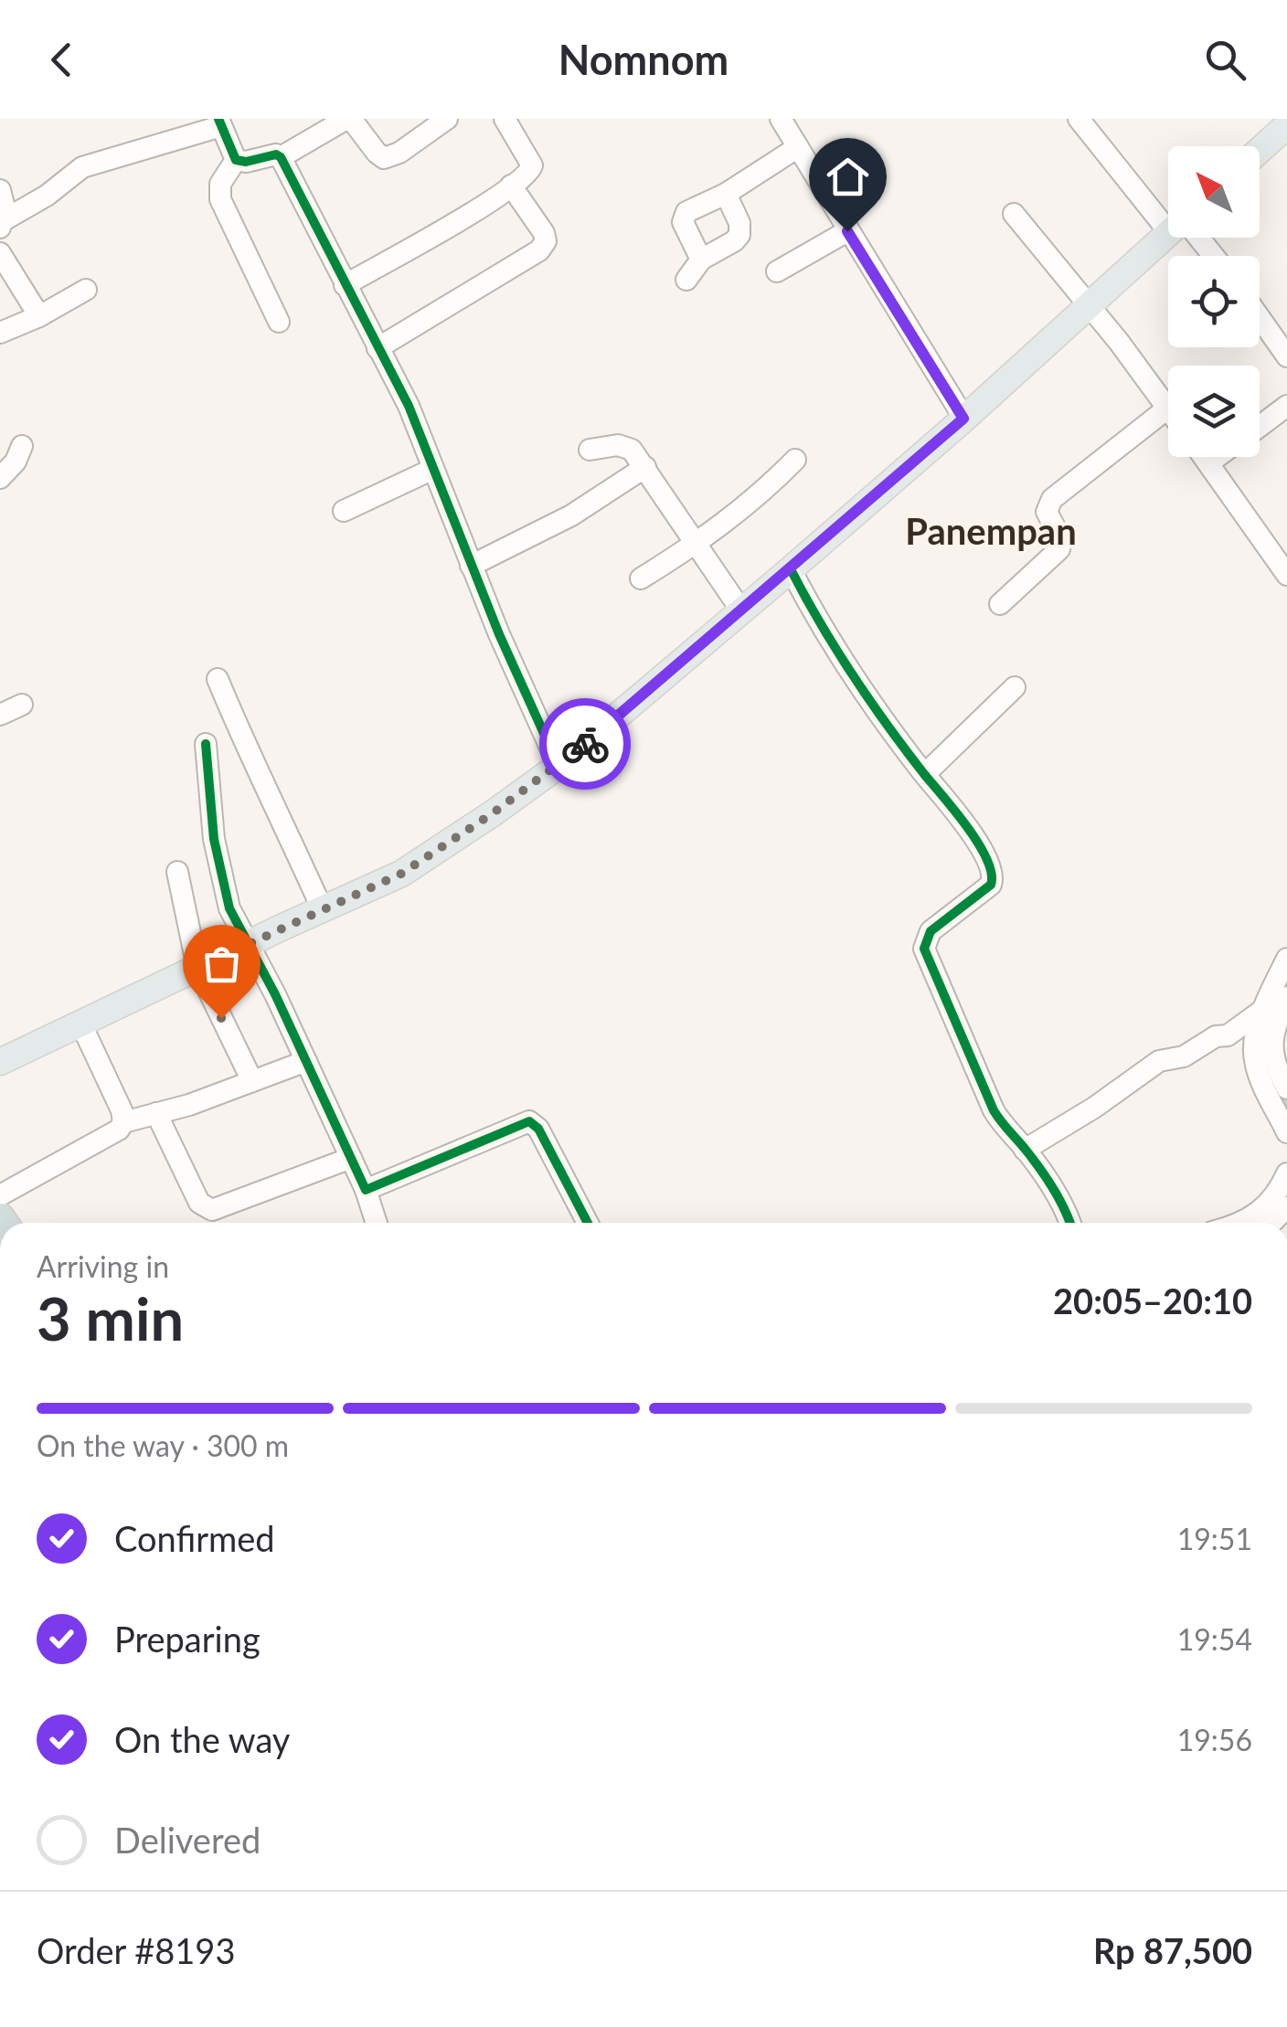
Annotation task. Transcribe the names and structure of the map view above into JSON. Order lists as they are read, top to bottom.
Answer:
{
  "districts": ["Panempan"],
  "north": "top left",
  "page": {
    "header": "Nomnom",
    "heading": ["3 min", "Arriving in", "20:05–20:10"],
    "panel": ["Order #8193", "Rp 87,500"],
    "bar": "On the way · 300 m",
    "list": [
      ["Confirmed", "19:51"],
      ["Preparing", "19:54"],
      ["On the way", "19:56"],
      "Delivered"
    ]
  }
}
